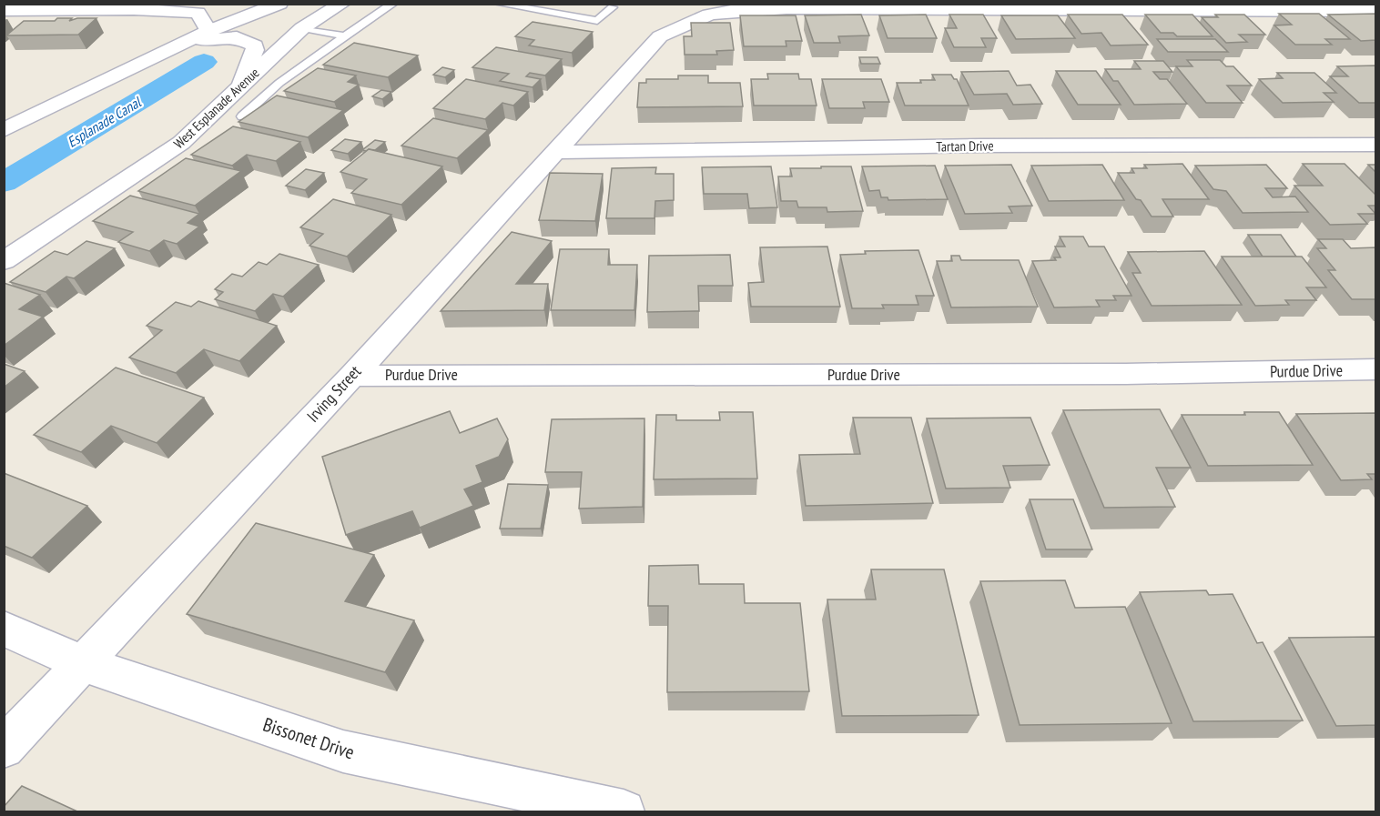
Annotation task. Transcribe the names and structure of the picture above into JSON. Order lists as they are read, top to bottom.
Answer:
{
  "streets": {
    "street": [
      "West Esplanade Avenue",
      "Tartan Drive",
      "Purdue Drive",
      "Irving Street",
      "Bissonet Drive"
    ]
  },
  "crossings": [
    ["Tartan Drive", "Irving Street"],
    ["Purdue Drive", "Irving Street"],
    ["Irving Street", "Bissonet Drive"]
  ],
  "water": ["Esplanade Canal"]
}
